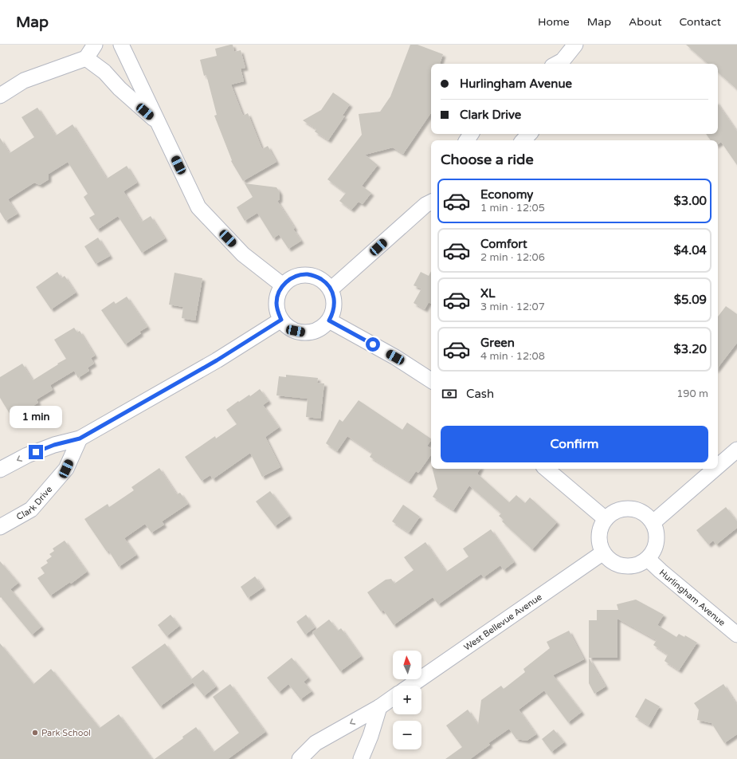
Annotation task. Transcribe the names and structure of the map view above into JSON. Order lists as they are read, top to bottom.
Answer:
{
  "streets": {
    "street": ["Clark Drive", "Hurlingham Avenue", "West Bellevue Avenue"]
  },
  "crossings": [
    ["Hurlingham Avenue", "West Bellevue Avenue"]
  ],
  "places": ["Park School"],
  "north": "top",
  "page": {
    "header": "Map",
    "nav": [
      "Home",
      "Map",
      "About",
      "Contact"
    ],
    "banner": ["Hurlingham Avenue", "Clark Drive"],
    "heading": "Choose a ride",
    "list": [
      {
        "name": "Economy",
        "note": "1 min · 12:05",
        "value": "$3.00"
      },
      {
        "name": "Comfort",
        "note": "2 min · 12:06",
        "value": "$4.04"
      },
      {
        "name": "XL",
        "note": "3 min · 12:07",
        "value": "$5.09"
      },
      {
        "name": "Green",
        "note": "4 min · 12:08",
        "value": "$3.20"
      }
    ],
    "pay": ["Cash", "190 m"],
    "bubble": "1 min",
    "buttons": "Confirm",
    "map_buttons": ["+", "−"]
  }
}
